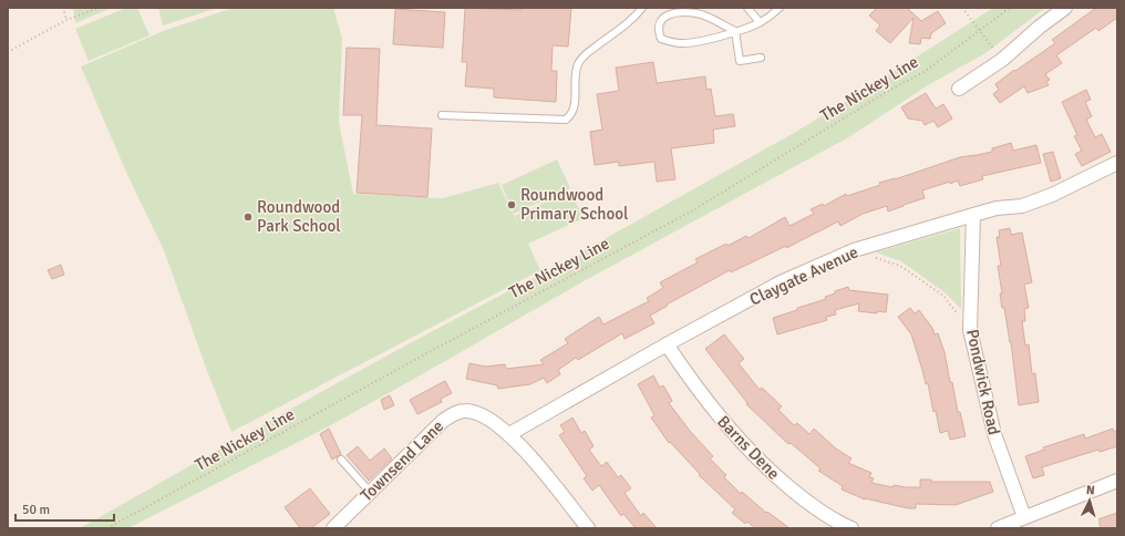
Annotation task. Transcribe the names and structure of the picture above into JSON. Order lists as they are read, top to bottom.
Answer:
{
  "streets": {
    "street": [
      "Claygate Avenue",
      "Pondwick Road",
      "Barns Dene",
      "Townsend Lane"
    ],
    "path": ["The Nickey Line"]
  },
  "crossings": [
    ["Claygate Avenue", "Pondwick Road"],
    ["Claygate Avenue", "Barns Dene"],
    ["Claygate Avenue", "Townsend Lane"]
  ],
  "places": ["Roundwood Primary School", "Roundwood Park School"],
  "scale_bar": "50 m",
  "north": "top"
}
